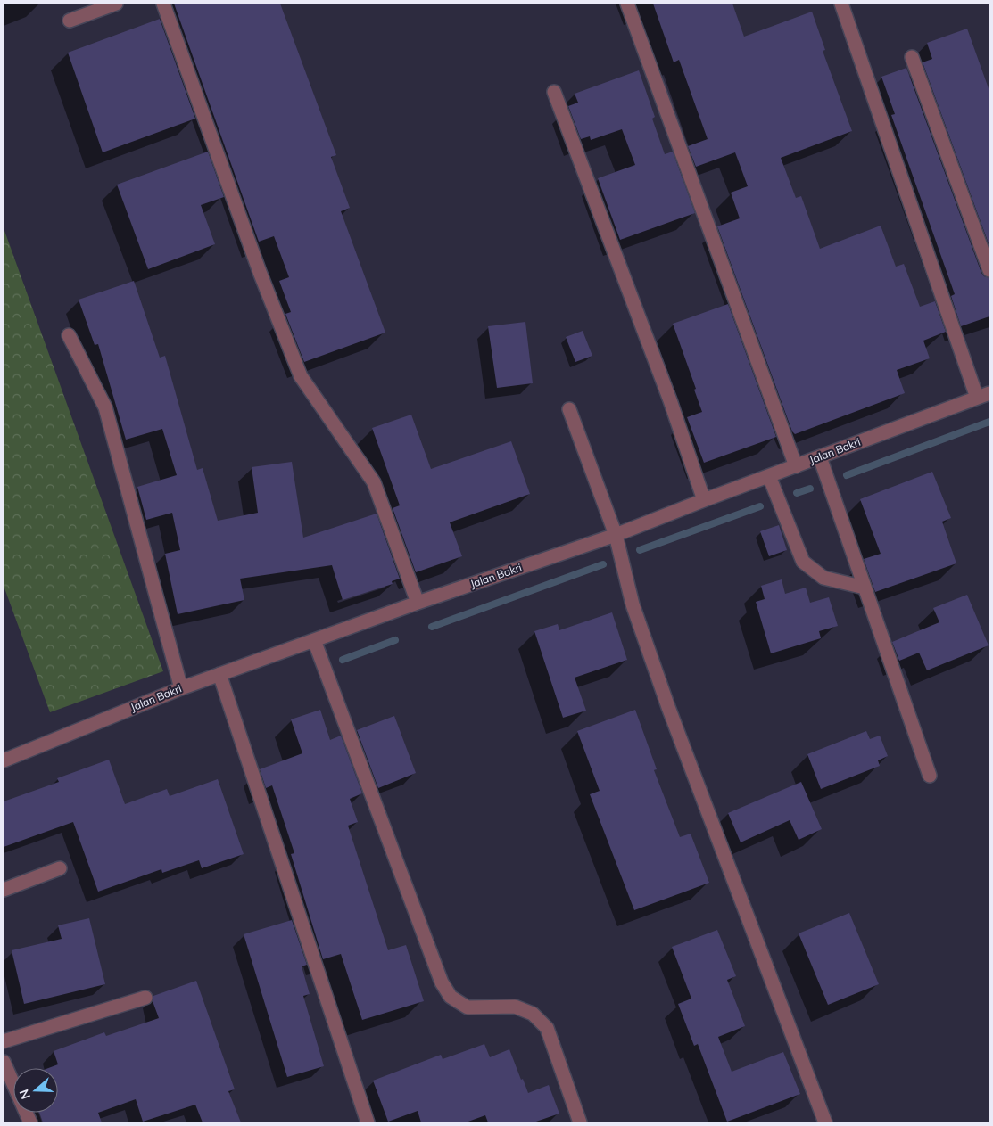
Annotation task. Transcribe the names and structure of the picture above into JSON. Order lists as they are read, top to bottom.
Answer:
{
  "streets": {
    "street": ["Jalan Bakri"]
  },
  "north": "left"
}
